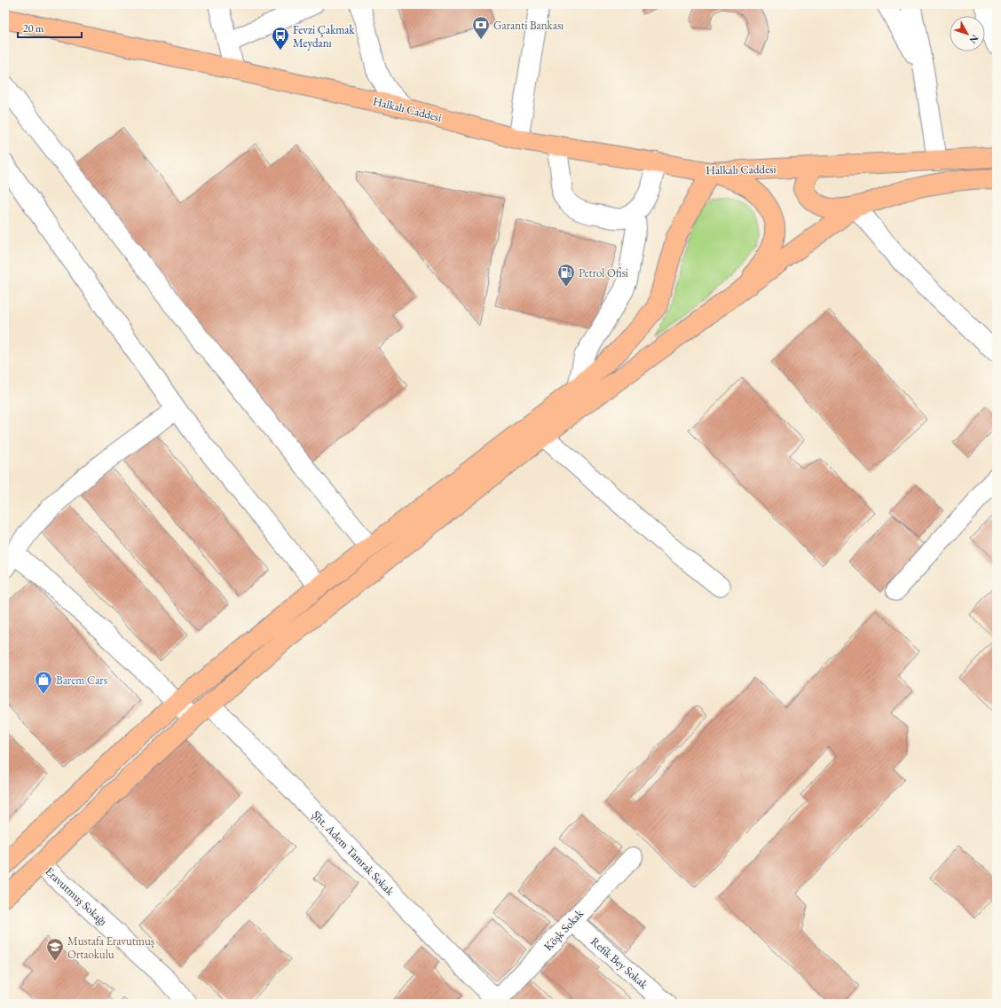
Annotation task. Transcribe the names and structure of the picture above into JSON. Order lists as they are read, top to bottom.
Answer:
{
  "streets": {
    "main road": ["Halkalı Caddesi"],
    "street": [
      "Şht. Adem Tamrak Sokak",
      "Eravutmuş Sokağı",
      "Köşk Sokak",
      "Refik Bey Sokak"
    ]
  },
  "crossings": [
    ["Şht. Adem Tamrak Sokak", "Köşk Sokak"],
    ["Köşk Sokak", "Refik Bey Sokak"]
  ],
  "places": {
    "bank": ["Garanti Bankası"],
    "bus stop": ["Fevzi Çakmak Meydanı"],
    "fuel station": ["Petrol Ofisi"],
    "shop": ["Barem Cars"],
    "school or university": ["Mustafa Eravutmuş Ortaokulu"]
  },
  "scale_bar": "20 m",
  "north": "bottom right"
}
